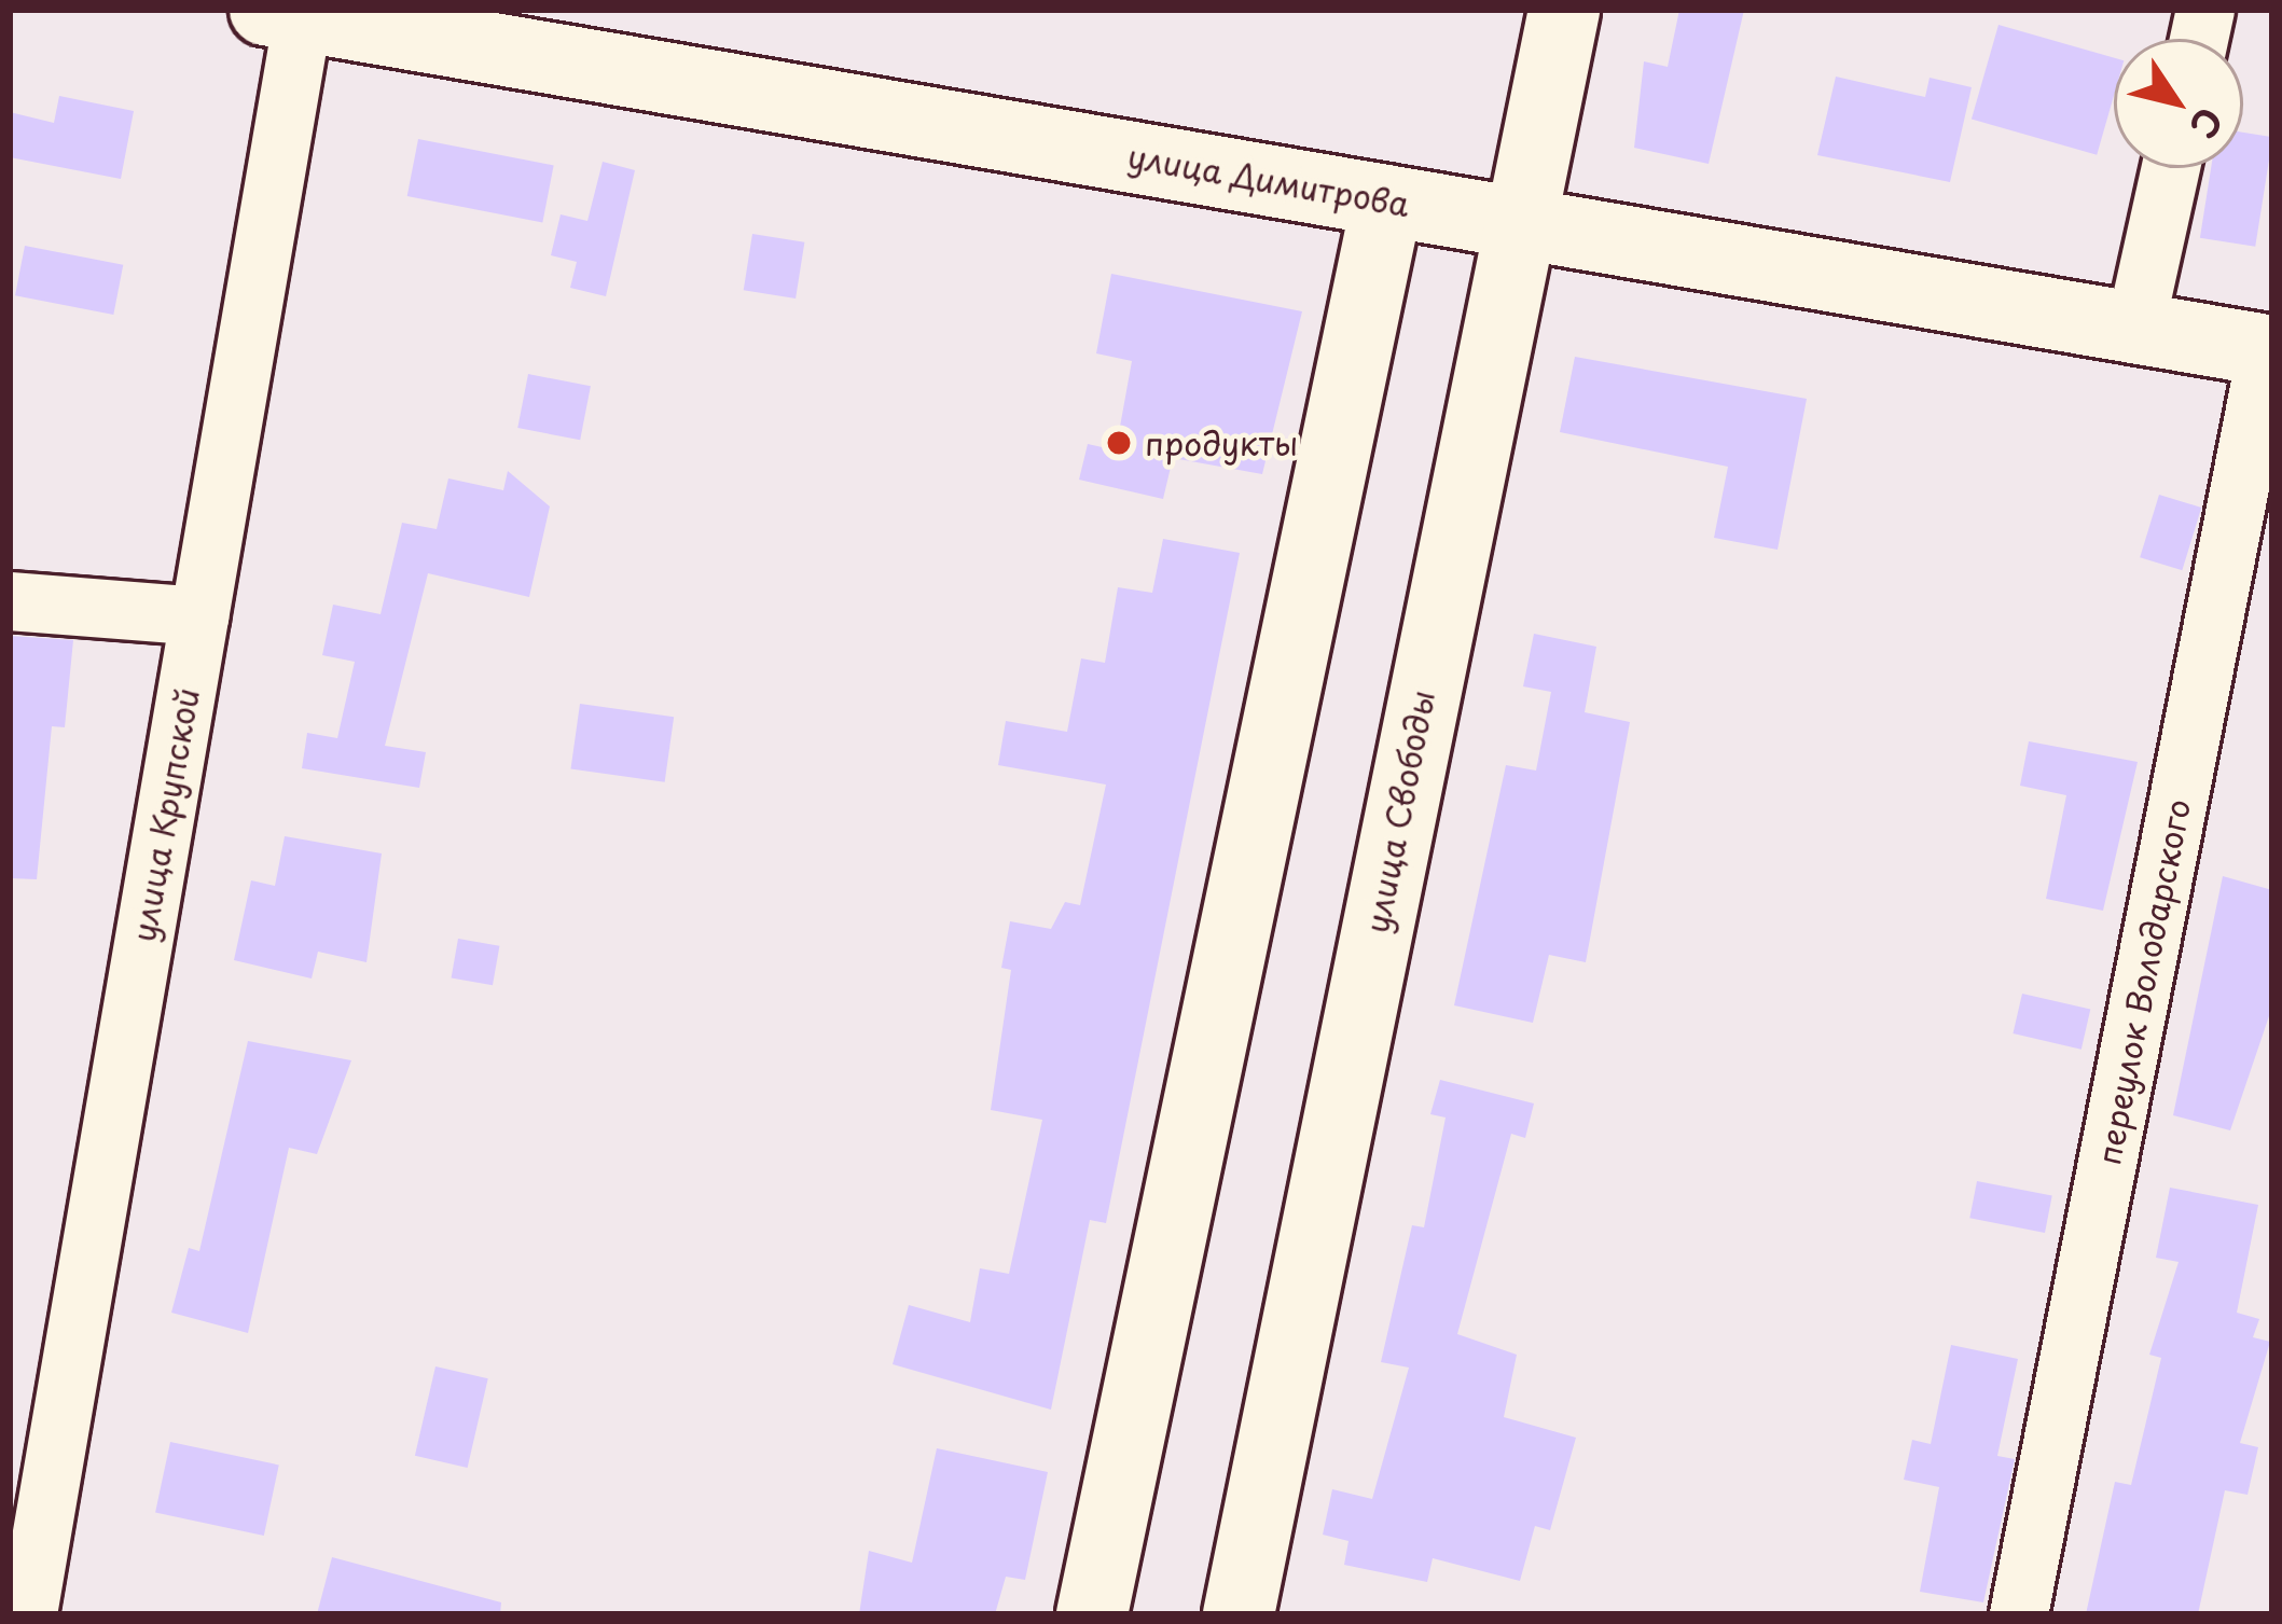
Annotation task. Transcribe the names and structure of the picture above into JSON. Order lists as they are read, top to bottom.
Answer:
{
  "streets": {
    "street": [
      "улица Димитрова",
      "улица Свободы",
      "улица Крупской",
      "переулок Володарского"
    ]
  },
  "crossings": [
    ["улица Димитрова", "улица Свободы"],
    ["улица Димитрова", "улица Крупской"],
    ["улица Димитрова", "переулок Володарского"]
  ],
  "places": ["продукты"],
  "north": "bottom right"
}
